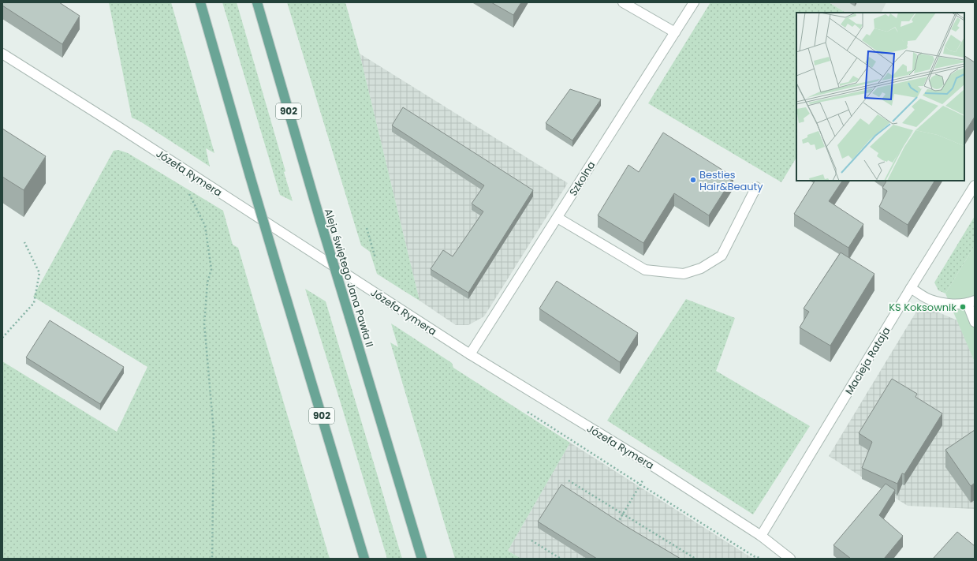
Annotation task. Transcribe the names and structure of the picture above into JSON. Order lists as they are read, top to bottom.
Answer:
{
  "streets": {
    "main road": ["902", "Aleja świętego Jana Pawła II"],
    "street": ["Józefa Rymera", "Szkolna", "Macieja Rataja"]
  },
  "crossings": [
    ["Józefa Rymera", "Szkolna"],
    ["Józefa Rymera", "Macieja Rataja"]
  ],
  "places": ["Besties Hair&Beauty", "KS Koksownik"]
}
